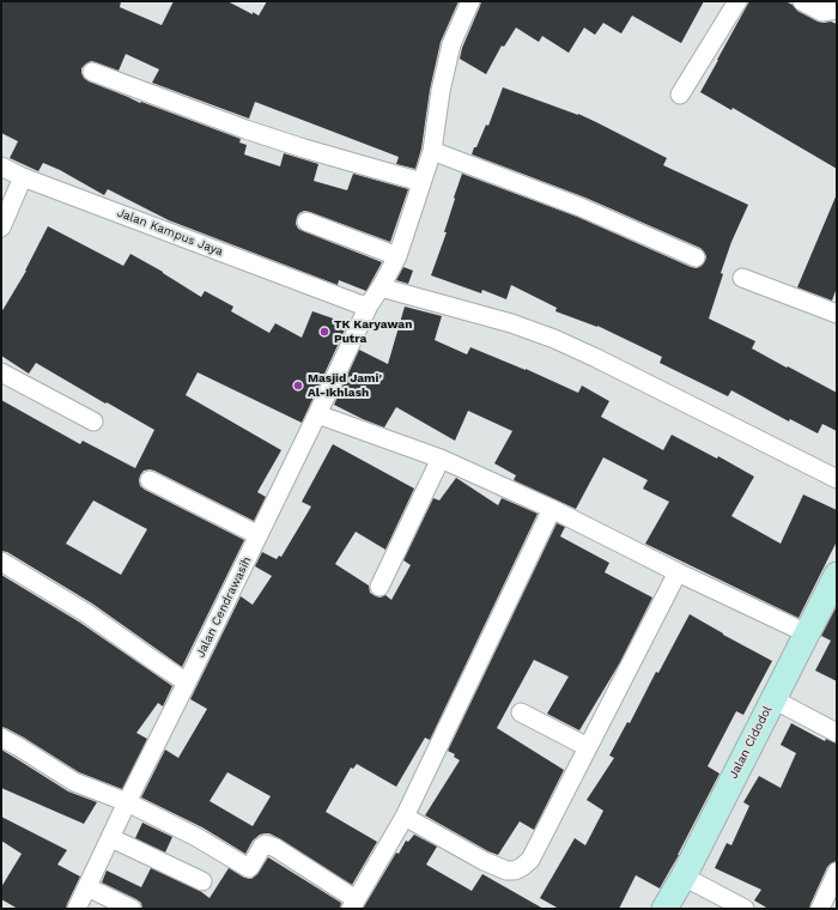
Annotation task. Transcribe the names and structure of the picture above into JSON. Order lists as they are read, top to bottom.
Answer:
{
  "streets": {
    "street": ["Jalan Kampus Jaya", "Jalan Cendrawasih", "Jalan Cidodol"]
  },
  "crossings": [
    ["Jalan Kampus Jaya", "Jalan Cendrawasih"]
  ],
  "places": ["TK Karyawan Putra", "Masjid Jami' Al-Ikhlash"]
}
